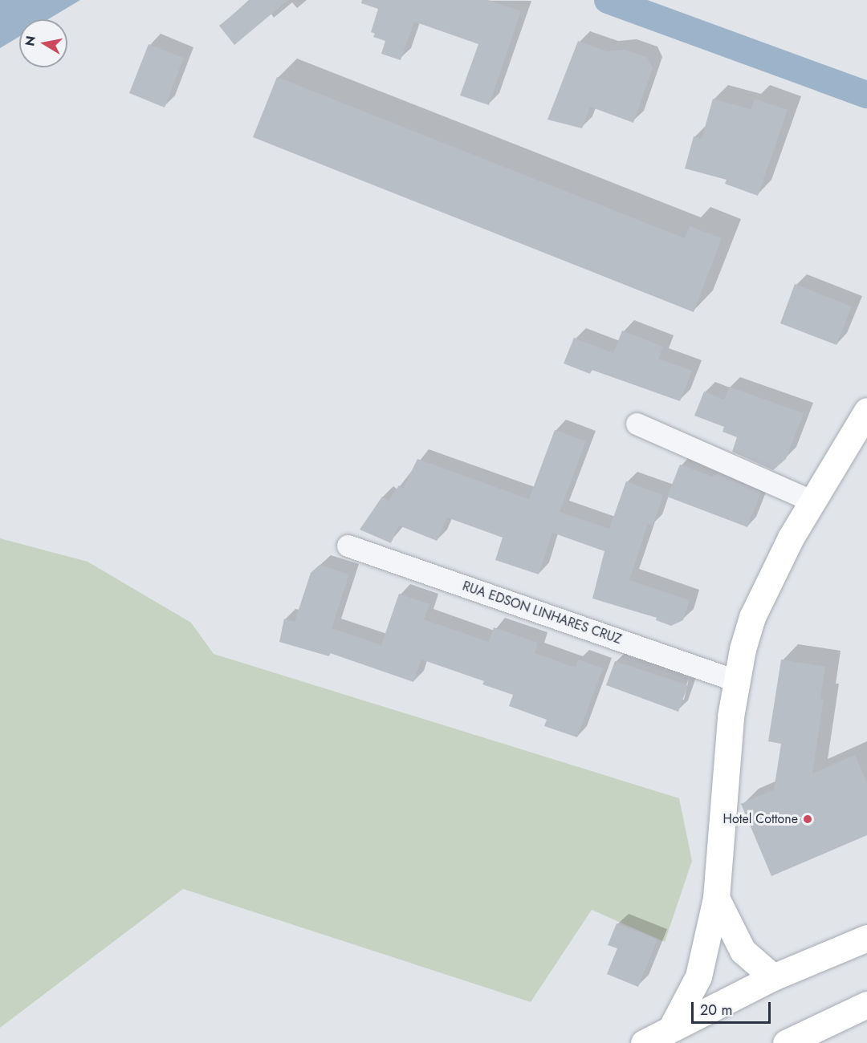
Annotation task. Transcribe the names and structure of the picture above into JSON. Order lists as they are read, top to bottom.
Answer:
{
  "streets": {
    "street": ["RUA EDSON LINHARES CRUZ"]
  },
  "places": ["Hotel Cottone"],
  "scale_bar": "20 m",
  "north": "left"
}
